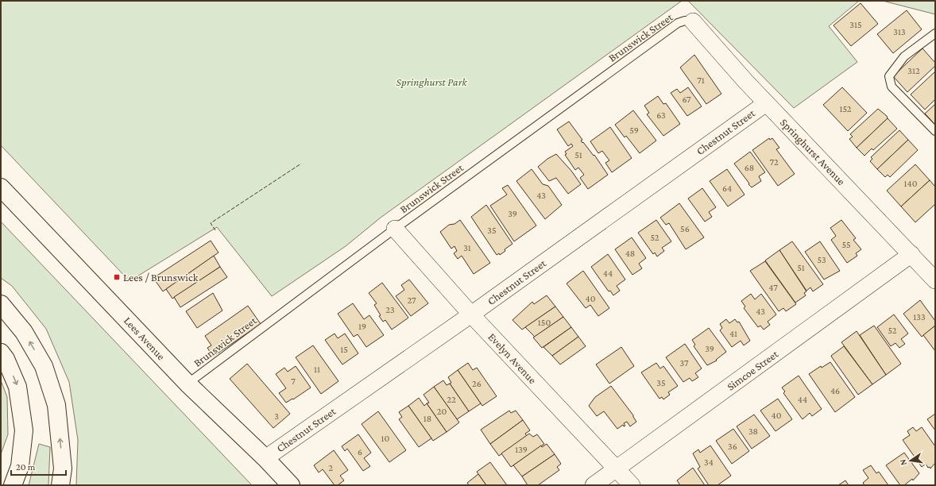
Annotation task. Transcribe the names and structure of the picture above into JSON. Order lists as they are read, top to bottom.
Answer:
{
  "streets": {
    "main road": ["Lees Avenue"],
    "street": [
      "Chestnut Street",
      "Springhurst Avenue",
      "Evelyn Avenue",
      "Simcoe Street"
    ],
    "lane": ["Brunswick Street"]
  },
  "crossings": [
    ["Brunswick Street", "Springhurst Avenue"],
    ["Brunswick Street", "Lees Avenue"],
    ["Brunswick Street", "Evelyn Avenue"],
    ["Chestnut Street", "Springhurst Avenue"],
    ["Chestnut Street", "Lees Avenue"],
    ["Chestnut Street", "Evelyn Avenue"],
    ["Springhurst Avenue", "Simcoe Street"],
    ["Evelyn Avenue", "Simcoe Street"]
  ],
  "parks": ["Springhurst Park"],
  "places": {
    "transit": ["Lees / Brunswick"]
  },
  "house_numbers": [
    "315",
    "313",
    "312",
    "71",
    "67",
    "152",
    "63",
    "59",
    "51",
    "72",
    "68",
    "140",
    "64",
    "43",
    "39",
    "56",
    "35",
    "52",
    "55",
    "31",
    "48",
    "53",
    "51",
    "44",
    "47",
    "40",
    "27",
    "23",
    "43",
    "133",
    "150",
    "19",
    "52",
    "41",
    "39",
    "15",
    "37",
    "11",
    "7",
    "35",
    "26",
    "46",
    "22",
    "44",
    "20",
    "40",
    "3",
    "18",
    "38",
    "10",
    "36",
    "139",
    "6",
    "34",
    "2"
  ],
  "scale_bar": "20 m",
  "north": "left"
}
